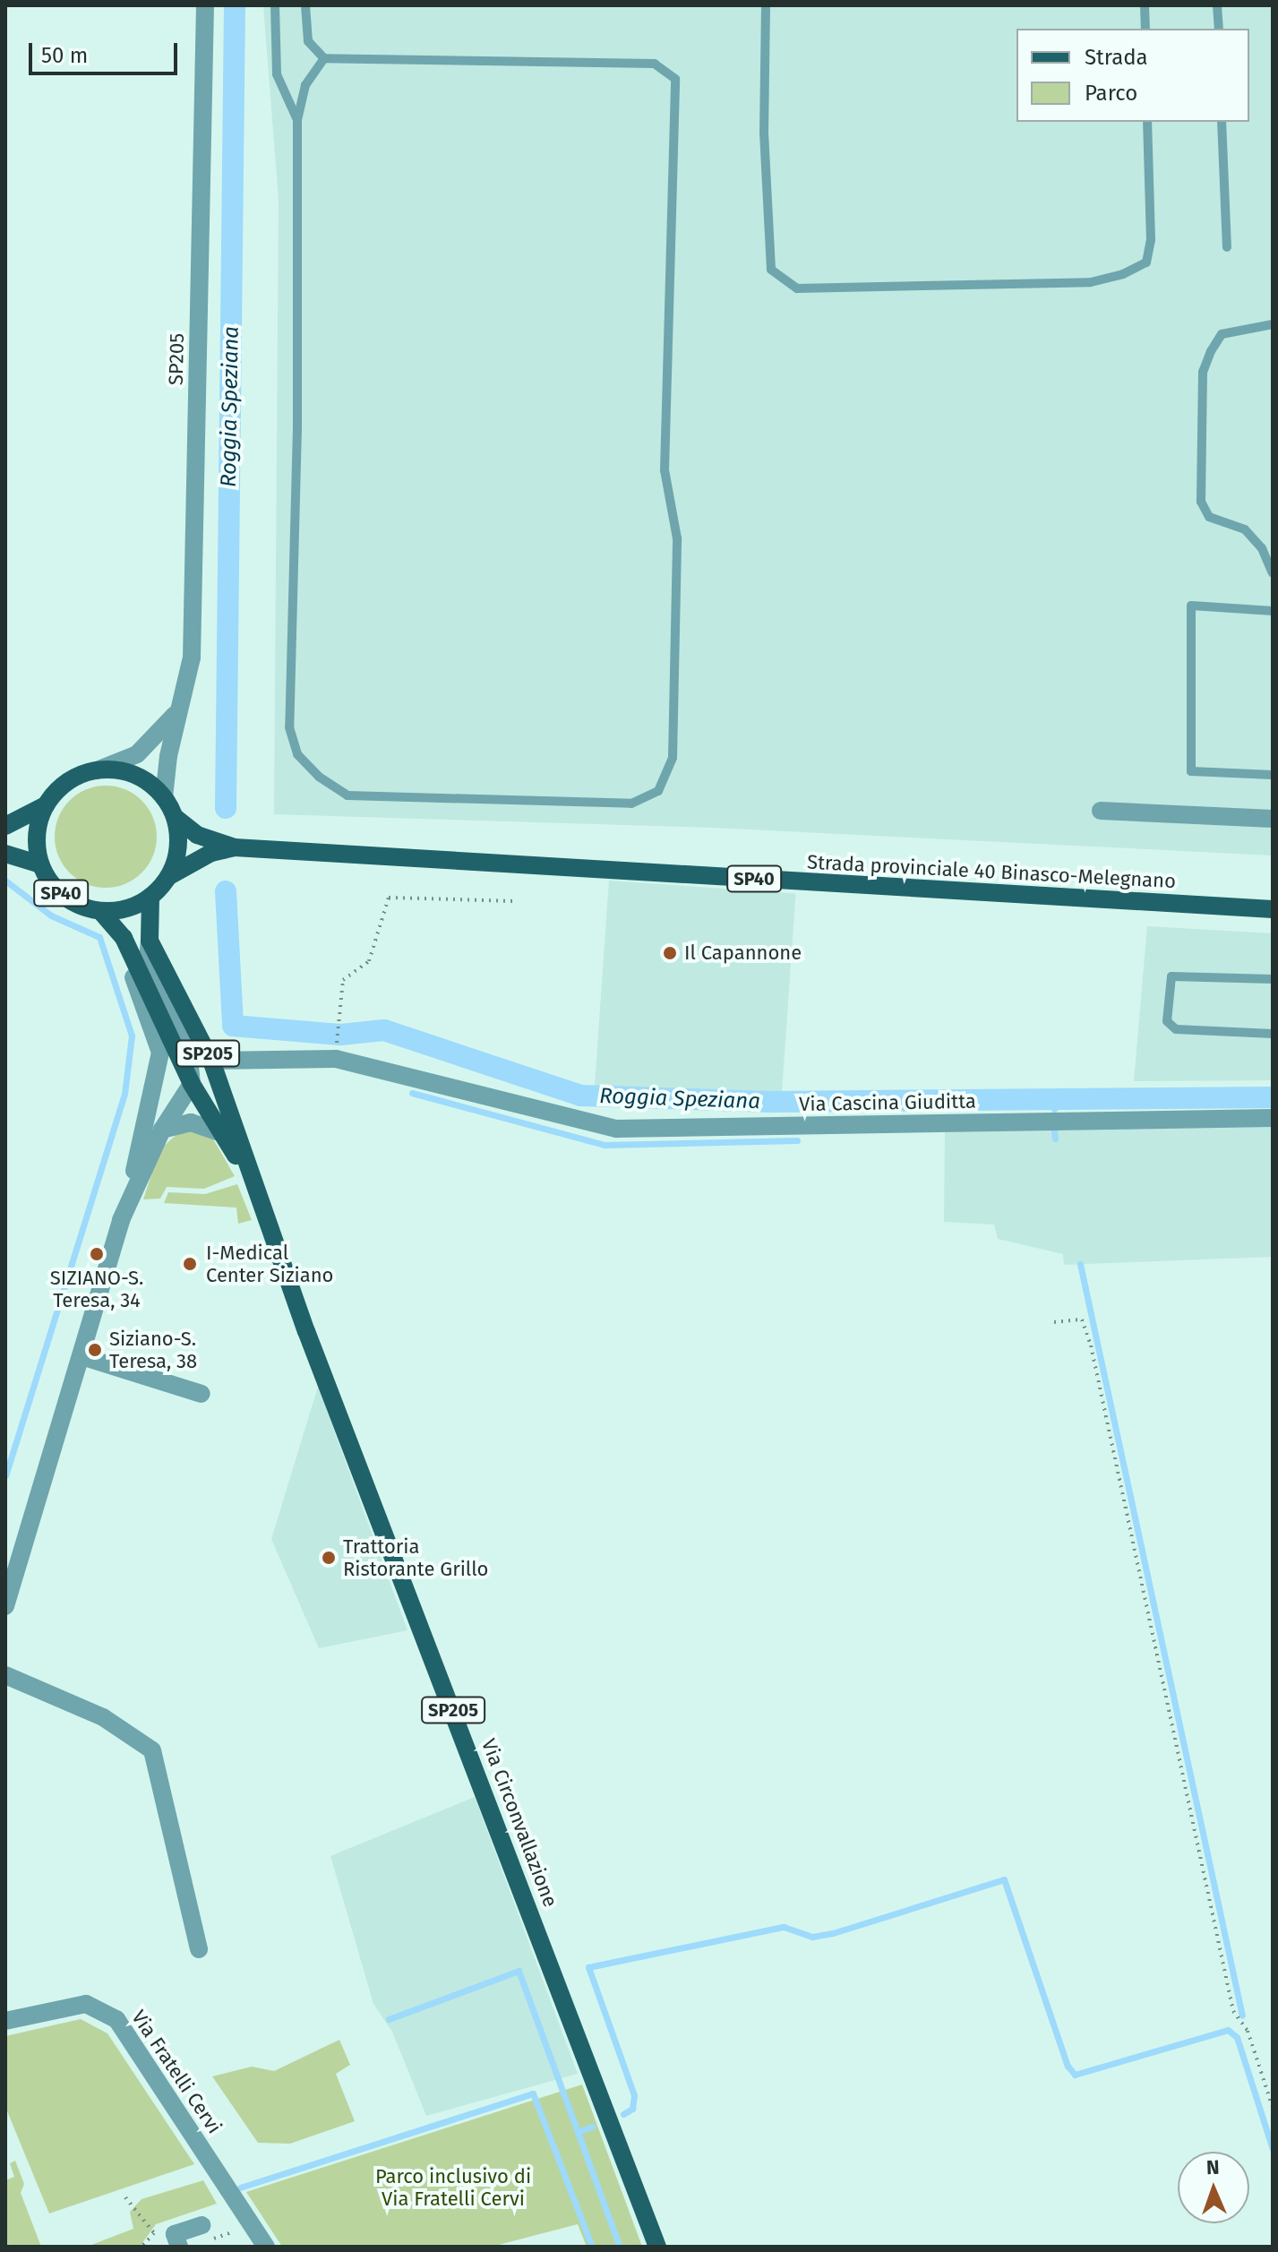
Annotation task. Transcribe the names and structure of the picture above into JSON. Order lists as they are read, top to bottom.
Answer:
{
  "streets": {
    "main road": [
      "SP205",
      "Strada provinciale 40 Binasco-Melegnano",
      "SP40",
      "Via Circonvallazione"
    ],
    "street": ["Via Cascina Giuditta", "Via Fratelli Cervi"]
  },
  "crossings": [
    ["SP205", "Strada provinciale 40 Binasco-Melegnano"],
    ["SP205", "SP40"],
    ["SP205", "Via Cascina Giuditta"],
    ["SP205", "Via Circonvallazione"],
    ["Strada provinciale 40 Binasco-Melegnano", "SP40"]
  ],
  "water": ["Roggia Speziana"],
  "parks": ["Parco inclusivo di Via Fratelli Cervi"],
  "places": [
    "Il Capannone",
    "SIZIANO-S. Teresa, 34",
    "I-Medical Center Siziano",
    "Siziano-S. Teresa, 38",
    "Trattoria Ristorante Grillo"
  ],
  "legend": ["Strada", "Parco"],
  "scale_bar": "50 m",
  "north": "top"
}
